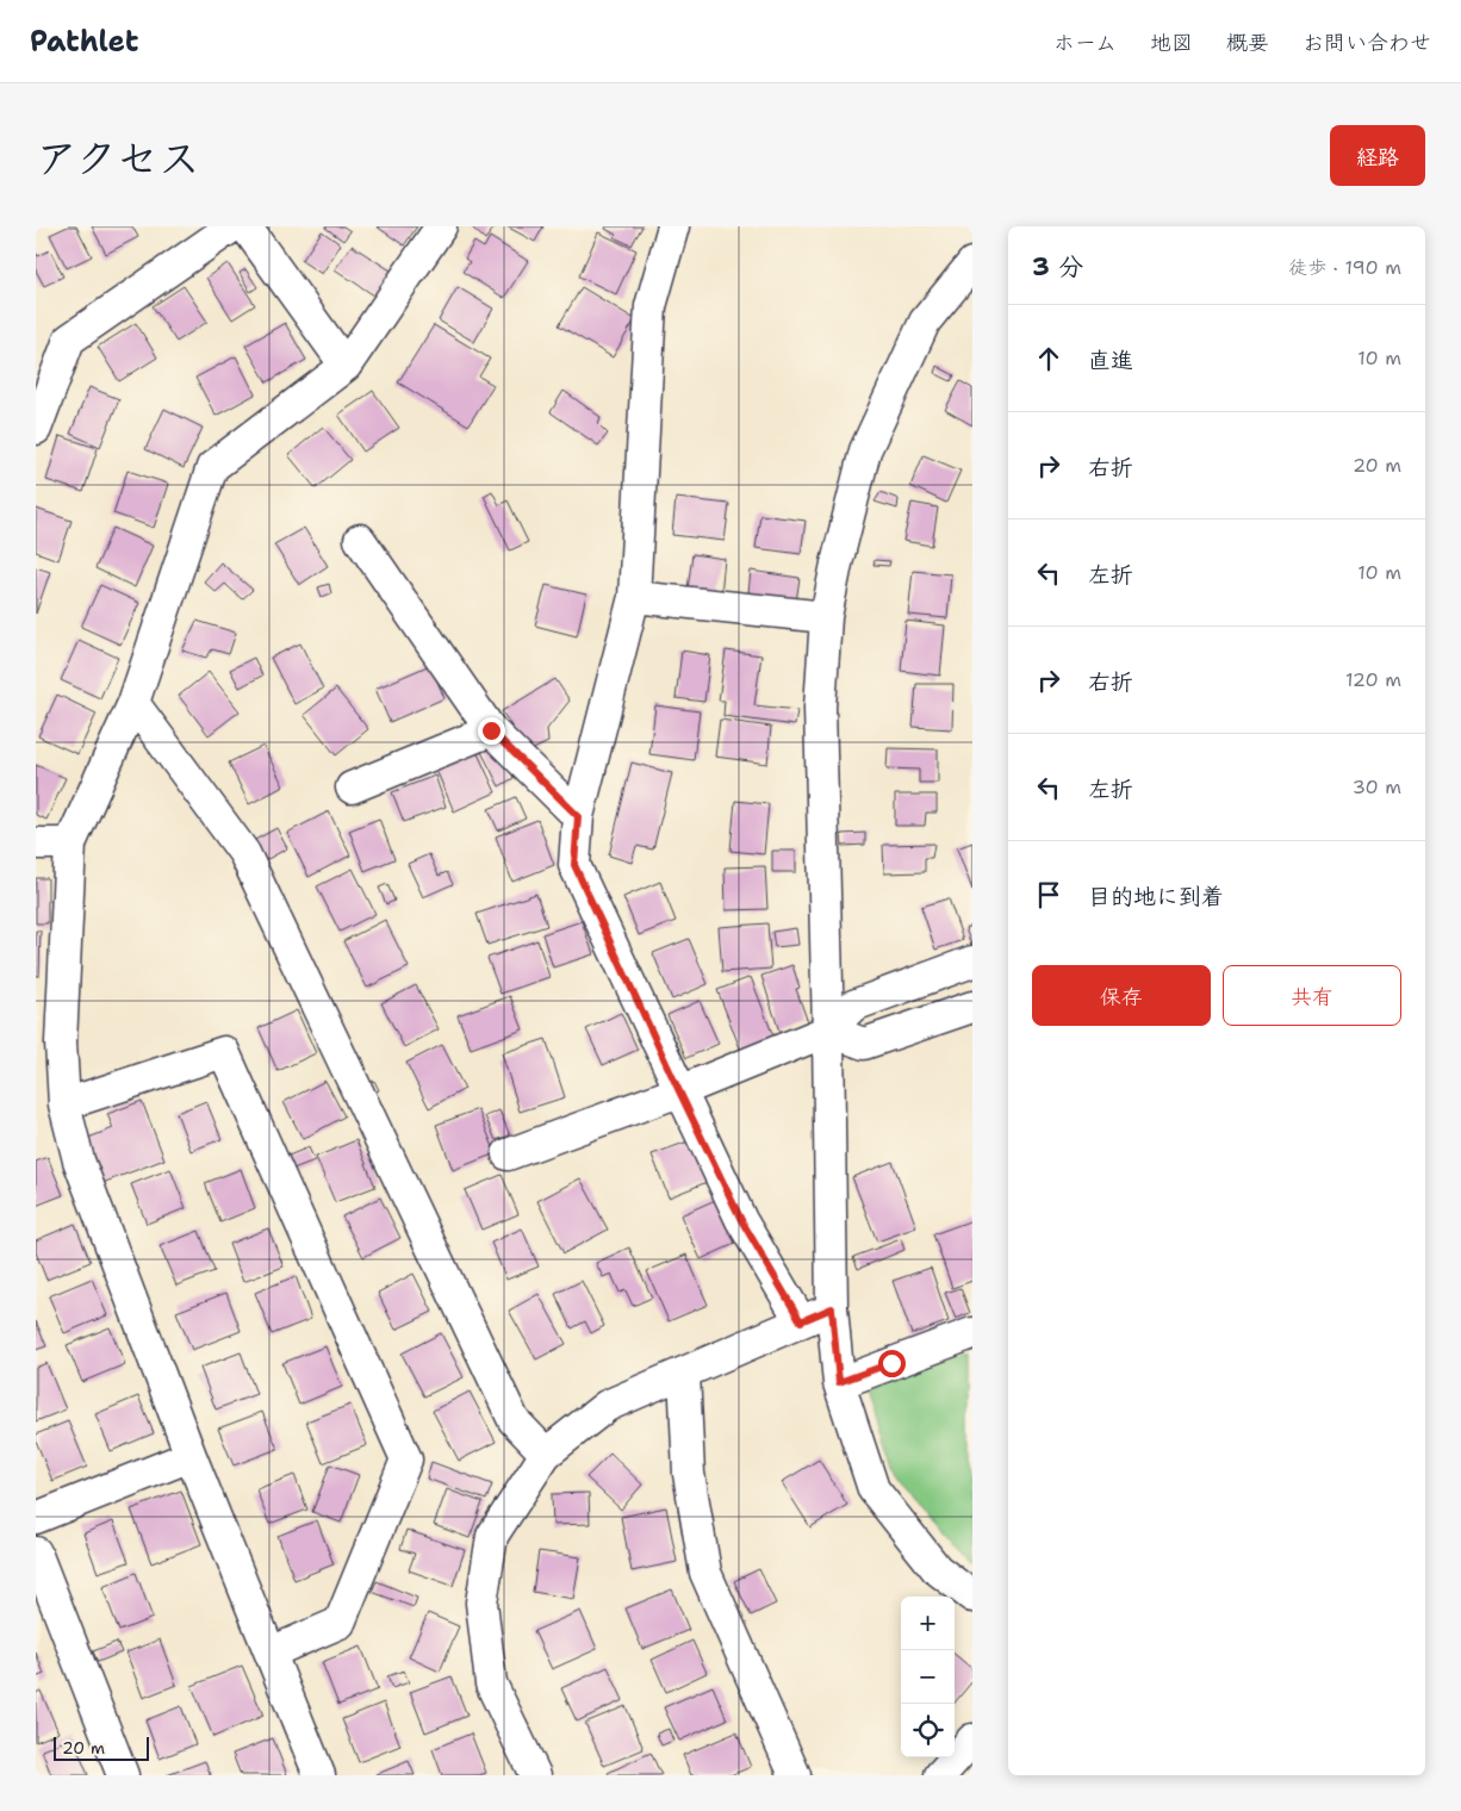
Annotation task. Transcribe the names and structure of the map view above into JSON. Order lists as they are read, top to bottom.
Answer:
{
  "scale_bar": "20 m",
  "page": {
    "header": "Pathlet",
    "nav": [
      "ホーム",
      "地図",
      "概要",
      "お問い合わせ"
    ],
    "title": "アクセス",
    "buttons": [
      "経路",
      ["保存", "共有"]
    ],
    "heading": ["3 分", "徒歩 · 190 m"],
    "list": [
      ["直進", "10 m"],
      ["右折", "20 m"],
      ["左折", "10 m"],
      ["右折", "120 m"],
      ["左折", "30 m"],
      "目的地に到着"
    ],
    "map_buttons": ["+", "−"],
    "scale": "20 m"
  }
}
